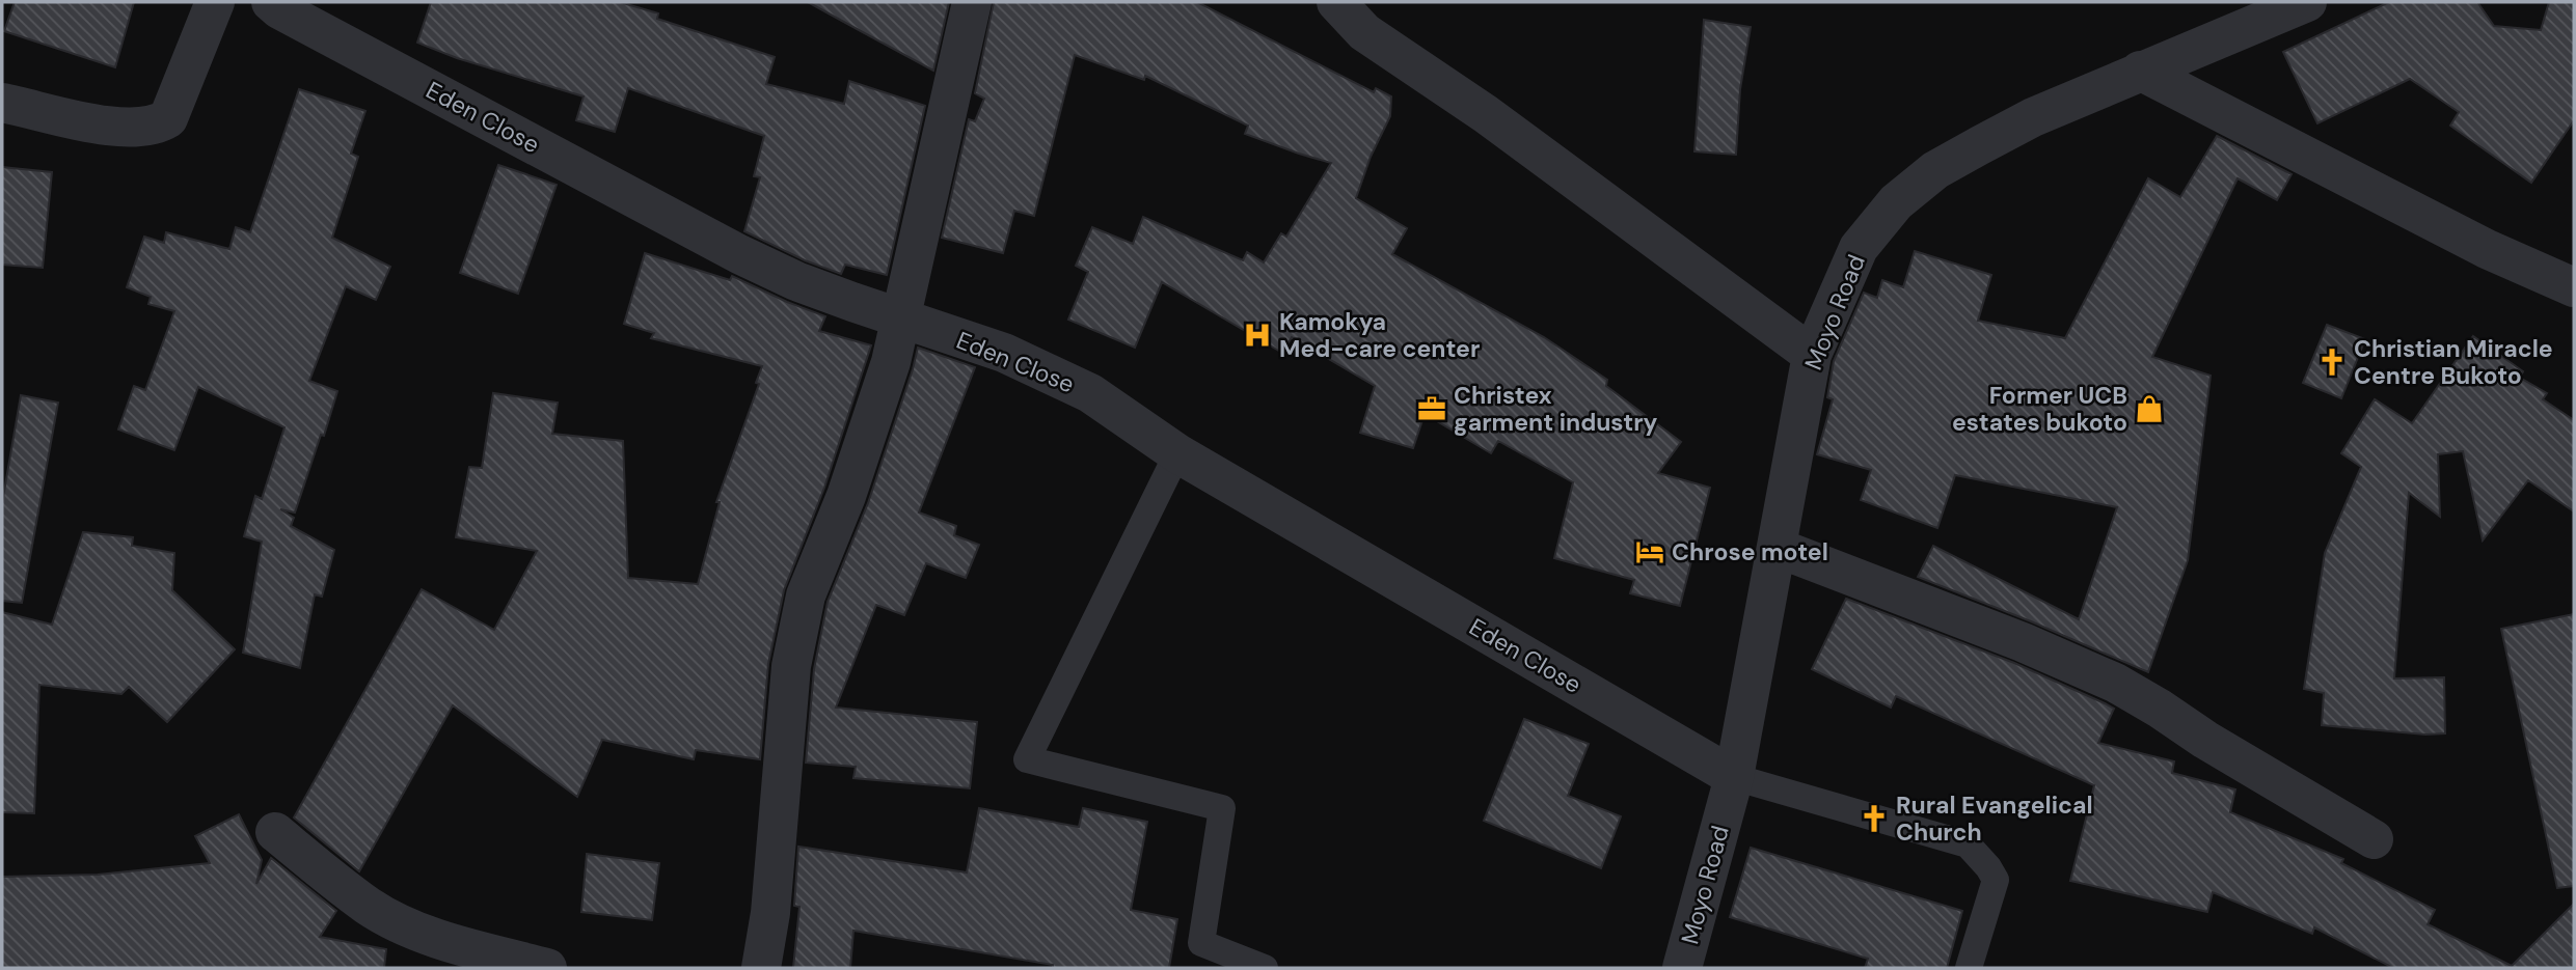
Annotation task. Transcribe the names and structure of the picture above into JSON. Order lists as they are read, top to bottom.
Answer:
{
  "streets": {
    "street": ["Eden Close", "Moyo Road"]
  },
  "crossings": [
    ["Eden Close", "Moyo Road"]
  ],
  "places": {
    "hospital": ["Kamokya Med-care center"],
    "church": ["Christian Miracle Centre Bukoto", "Rural Evangelical Church"],
    "office": ["Christex garment industry"],
    "shop": ["Former UCB estates bukoto"],
    "hotel": ["Chrose motel"]
  }
}
